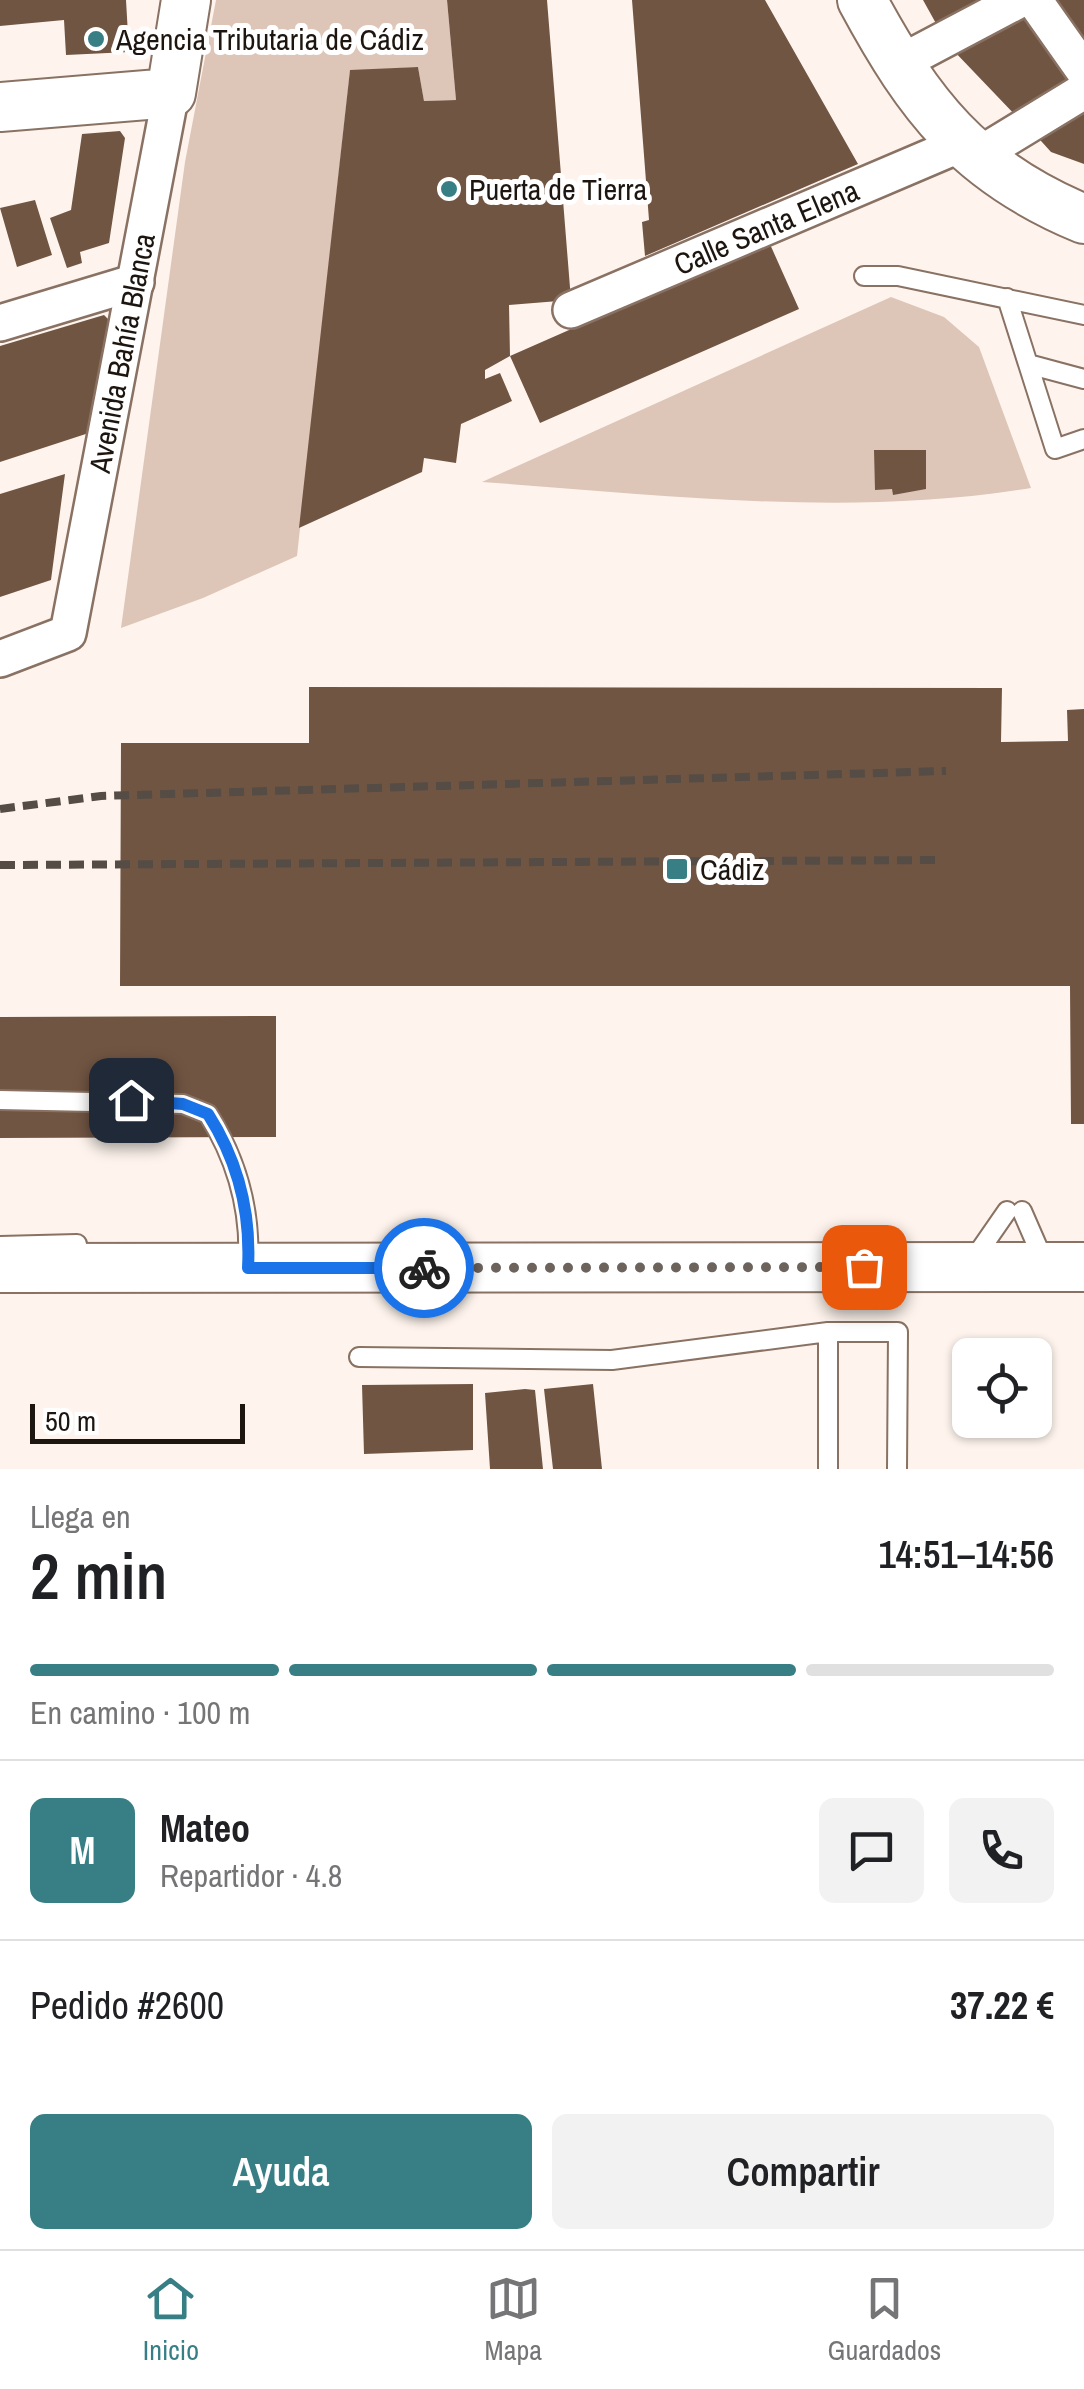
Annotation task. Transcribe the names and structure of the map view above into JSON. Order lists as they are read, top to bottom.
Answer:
{
  "streets": {
    "main road": ["Avenida Bahía Blanca"],
    "street": ["Calle Santa Elena"]
  },
  "places": {
    "other": ["Agencia Tributaria de Cádiz", "Puerta de Tierra"],
    "transit": ["Cádiz"]
  },
  "scale_bar": "50 m",
  "page": {
    "scale": "50 m",
    "heading": ["2 min", "Llega en", "14:51–14:56"],
    "panel": [
      "Mateo",
      "Repartidor · 4.8",
      "Pedido #2600",
      "37.22 €"
    ],
    "bar": "En camino · 100 m",
    "round": "M",
    "buttons": ["Ayuda", "Compartir"],
    "tabs": ["Inicio", "Mapa", "Guardados"]
  }
}
